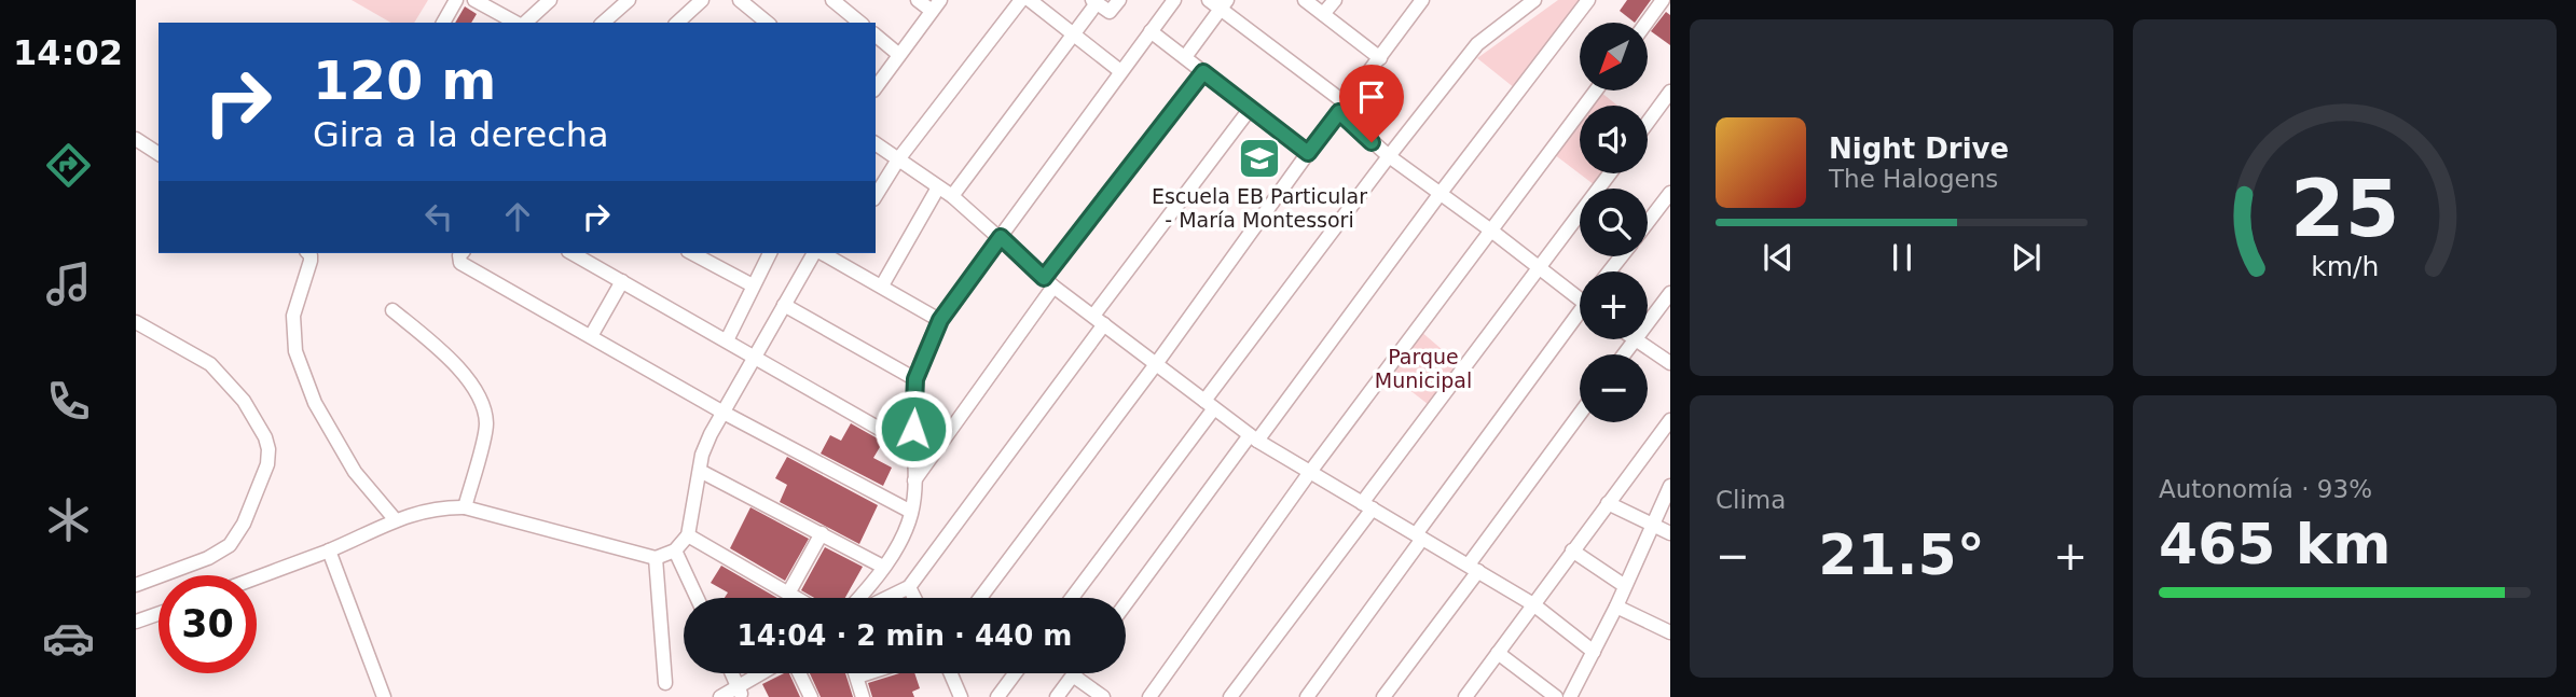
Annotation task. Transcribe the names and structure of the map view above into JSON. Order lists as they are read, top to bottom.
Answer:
{
  "parks": ["Parque Municipal"],
  "places": {
    "school or university": ["Escuela EB Particular - María Montessori"]
  },
  "north": "bottom left",
  "page": {
    "tabs": "14:02",
    "map_buttons": ["+", "−"],
    "turn": ["120 m", "Gira a la derecha"],
    "song": ["Night Drive", "The Halogens"],
    "tile": [
      "Clima",
      ["Autonomía · 93%", "465 km"]
    ],
    "heat": ["−", "21.5°", "+"],
    "limit": "30",
    "trip": "14:04 · 2 min · 440 m",
    "gauge": ["25", "km/h"]
  }
}
